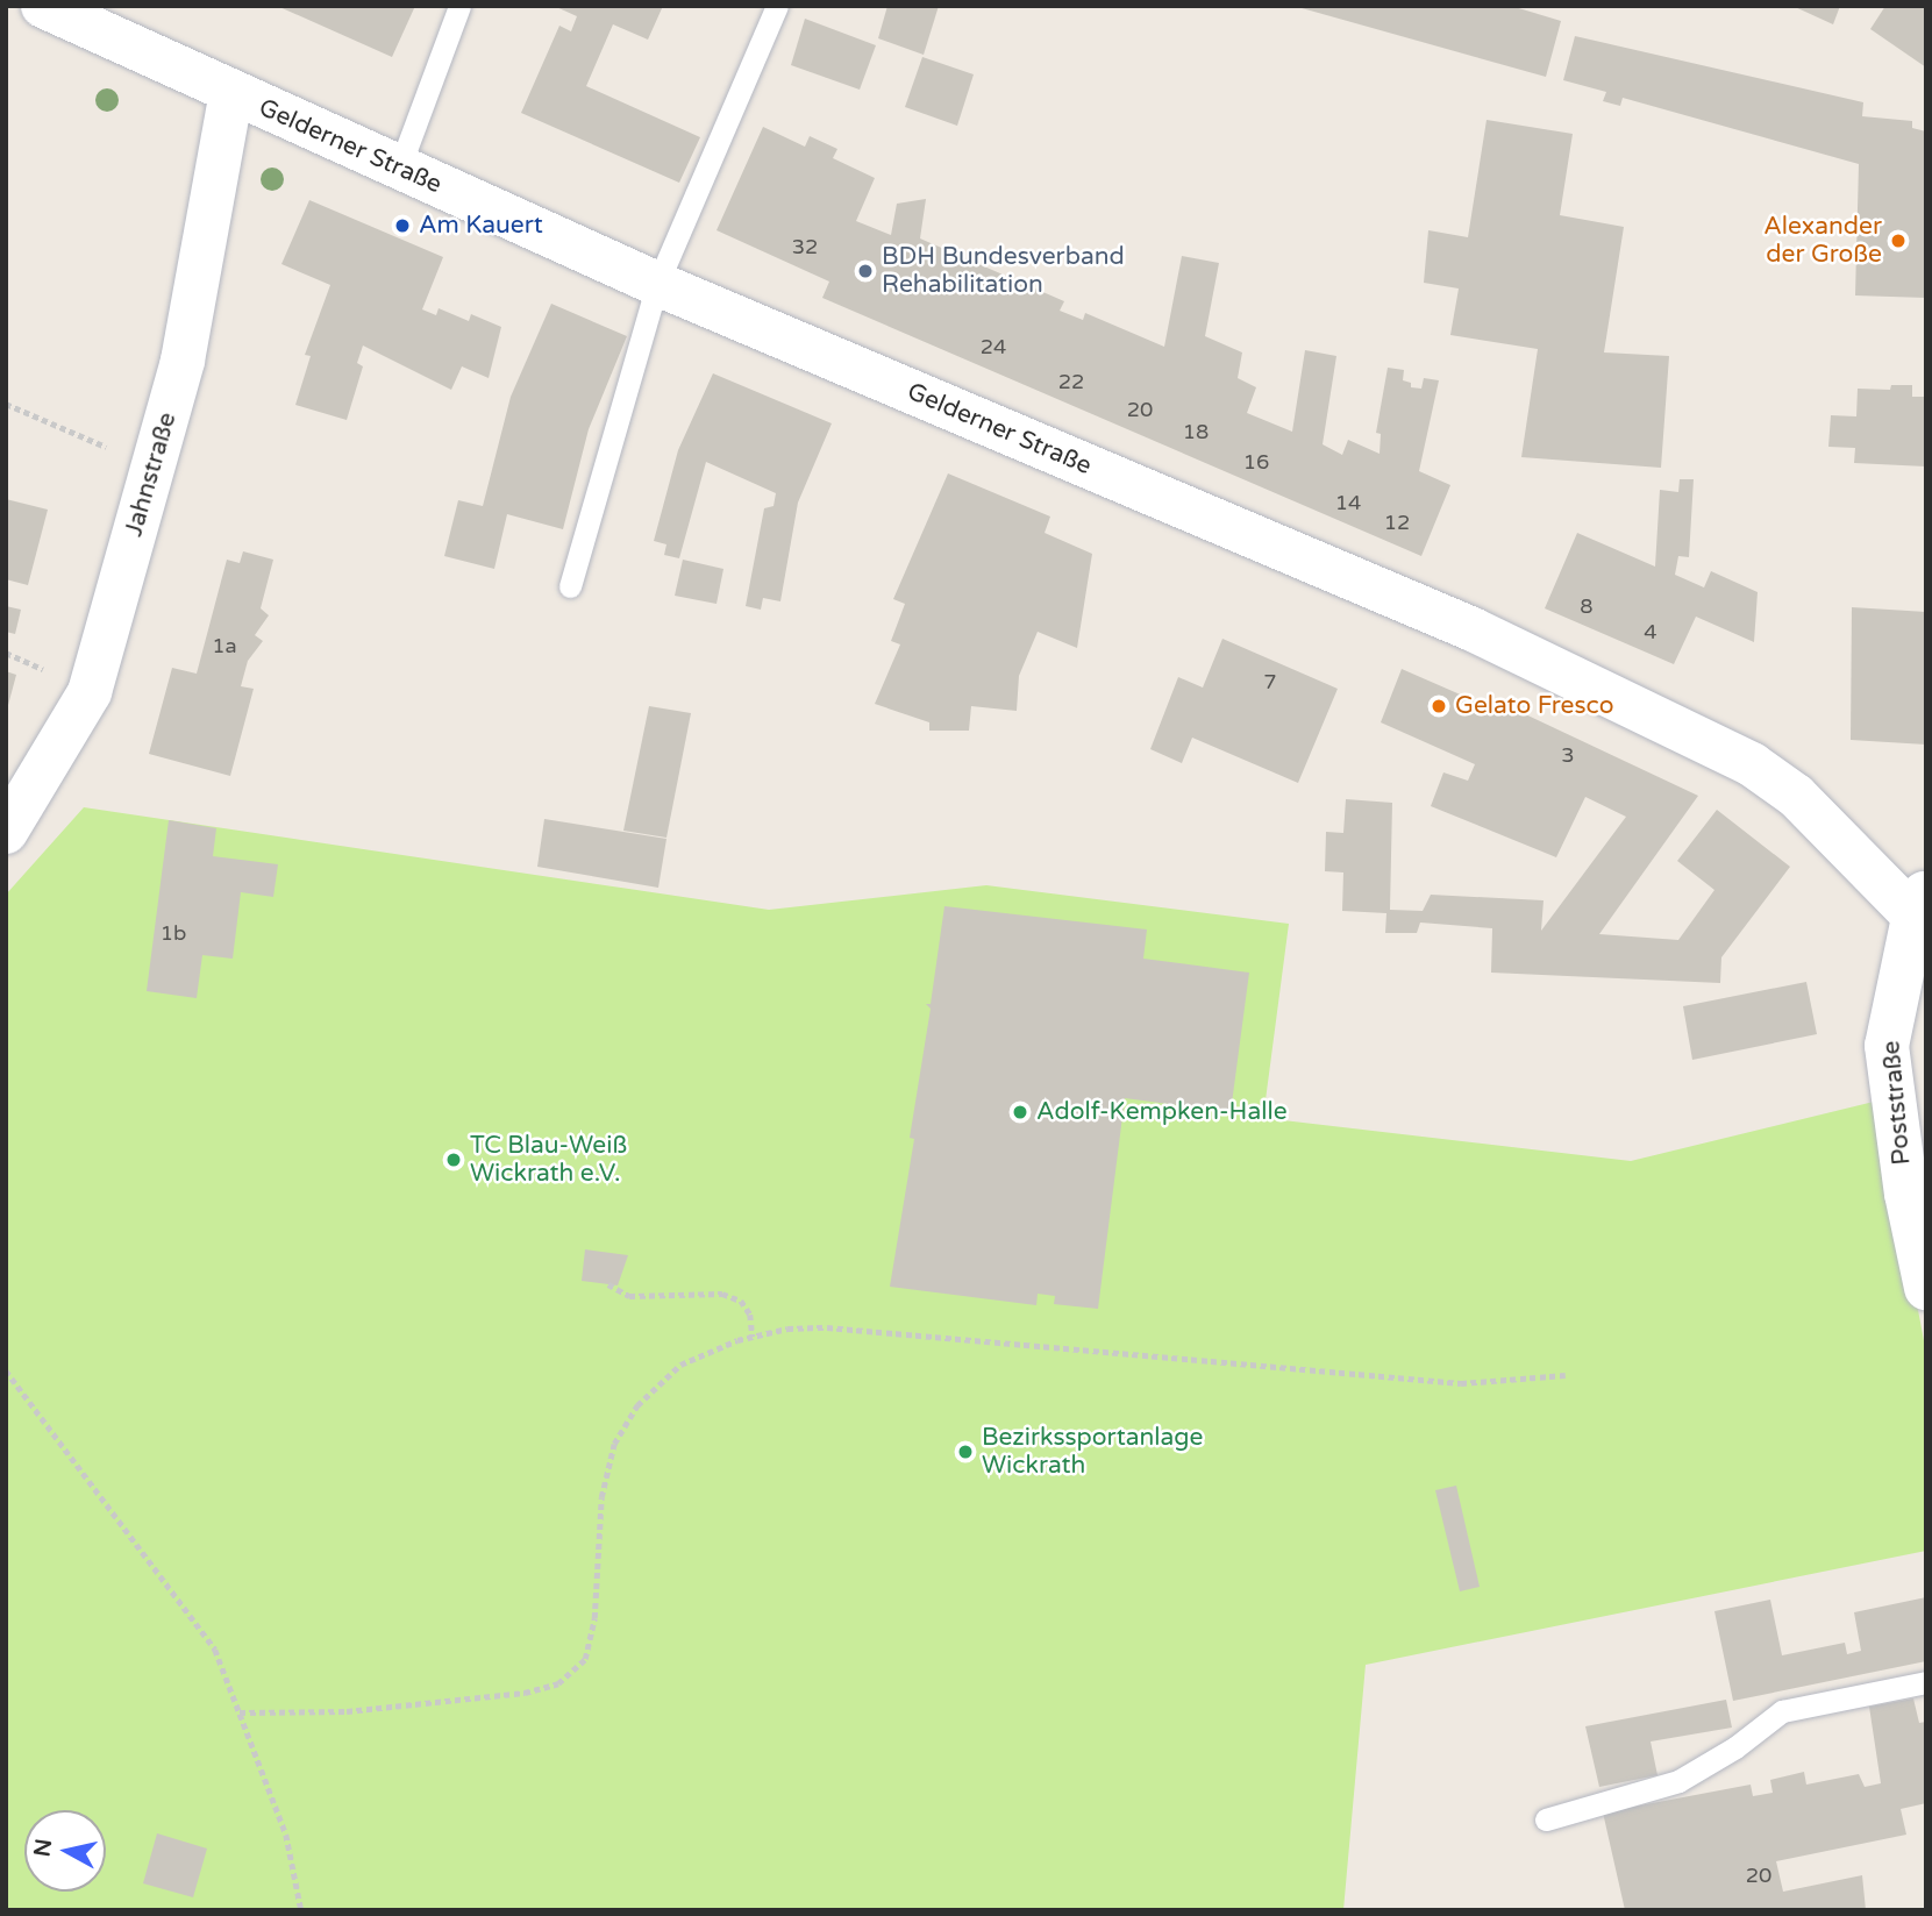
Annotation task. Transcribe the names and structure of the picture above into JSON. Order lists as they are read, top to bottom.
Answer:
{
  "streets": {
    "main road": ["Gelderner Straße", "Jahnstraße", "Poststraße"]
  },
  "crossings": [
    ["Gelderner Straße", "Jahnstraße"],
    ["Gelderner Straße", "Poststraße"]
  ],
  "places": [
    "Am Kauert",
    "Alexander der Große",
    "BDH Bundesverband Rehabilitation",
    "Gelato Fresco",
    "Adolf-Kempken-Halle",
    "TC Blau-Weiß Wickrath e.V.",
    "Bezirkssportanlage Wickrath"
  ],
  "house_numbers": [
    "32",
    "24",
    "22",
    "20",
    "18",
    "16",
    "14",
    "12",
    "8",
    "4",
    "1a",
    "7",
    "3",
    "1b",
    "20"
  ],
  "north": "left"
}
